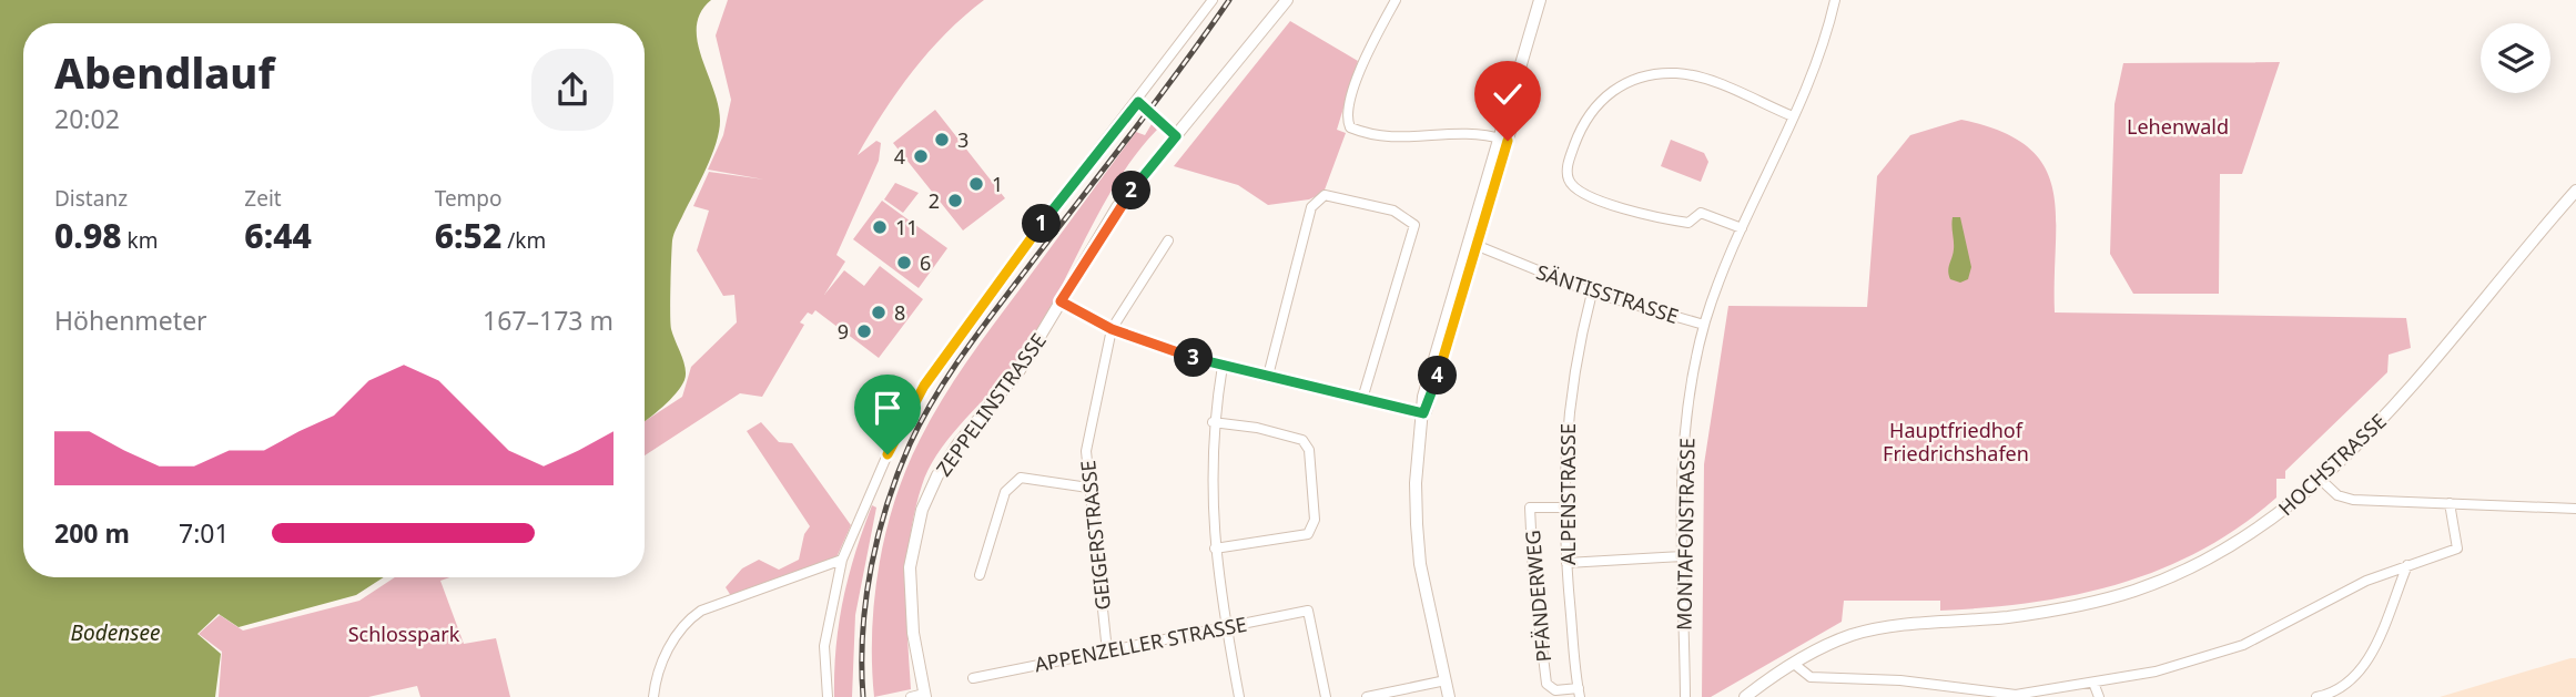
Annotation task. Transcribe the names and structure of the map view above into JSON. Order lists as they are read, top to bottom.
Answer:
{
  "streets": {
    "main road": ["ZEPPELINSTRASSE", "HOCHSTRASSE"],
    "street": [
      "SÄNTISSTRASSE",
      "ALPENSTRASSE",
      "MONTAFONSTRASSE",
      "GEIGERSTRASSE",
      "PFÄNDERWEG",
      "APPENZELLER STRASSE"
    ]
  },
  "crossings": [
    ["SÄNTISSTRASSE", "ALPENSTRASSE"],
    ["SÄNTISSTRASSE", "MONTAFONSTRASSE"],
    ["ALPENSTRASSE", "PFÄNDERWEG"],
    ["GEIGERSTRASSE", "APPENZELLER STRASSE"]
  ],
  "water": ["Bodensee"],
  "parks": ["Lehenwald", "Hauptfriedhof Friedrichshafen", "Schlosspark"],
  "places": [
    "3",
    "4",
    "1",
    "2",
    "11",
    "6",
    "8",
    "9"
  ],
  "page": {
    "heading": ["Abendlauf", "20:02"],
    "stats": [
      ["Distanz", "0.98 km"],
      ["Zeit", "6:44"],
      ["Tempo", "6:52 /km"]
    ],
    "pins": [
      "2",
      "1",
      "3",
      "4"
    ],
    "chart": ["Höhenmeter", "167–173 m"],
    "list": [
      {
        "name": "200 m",
        "note": "7:01"
      }
    ]
  }
}
